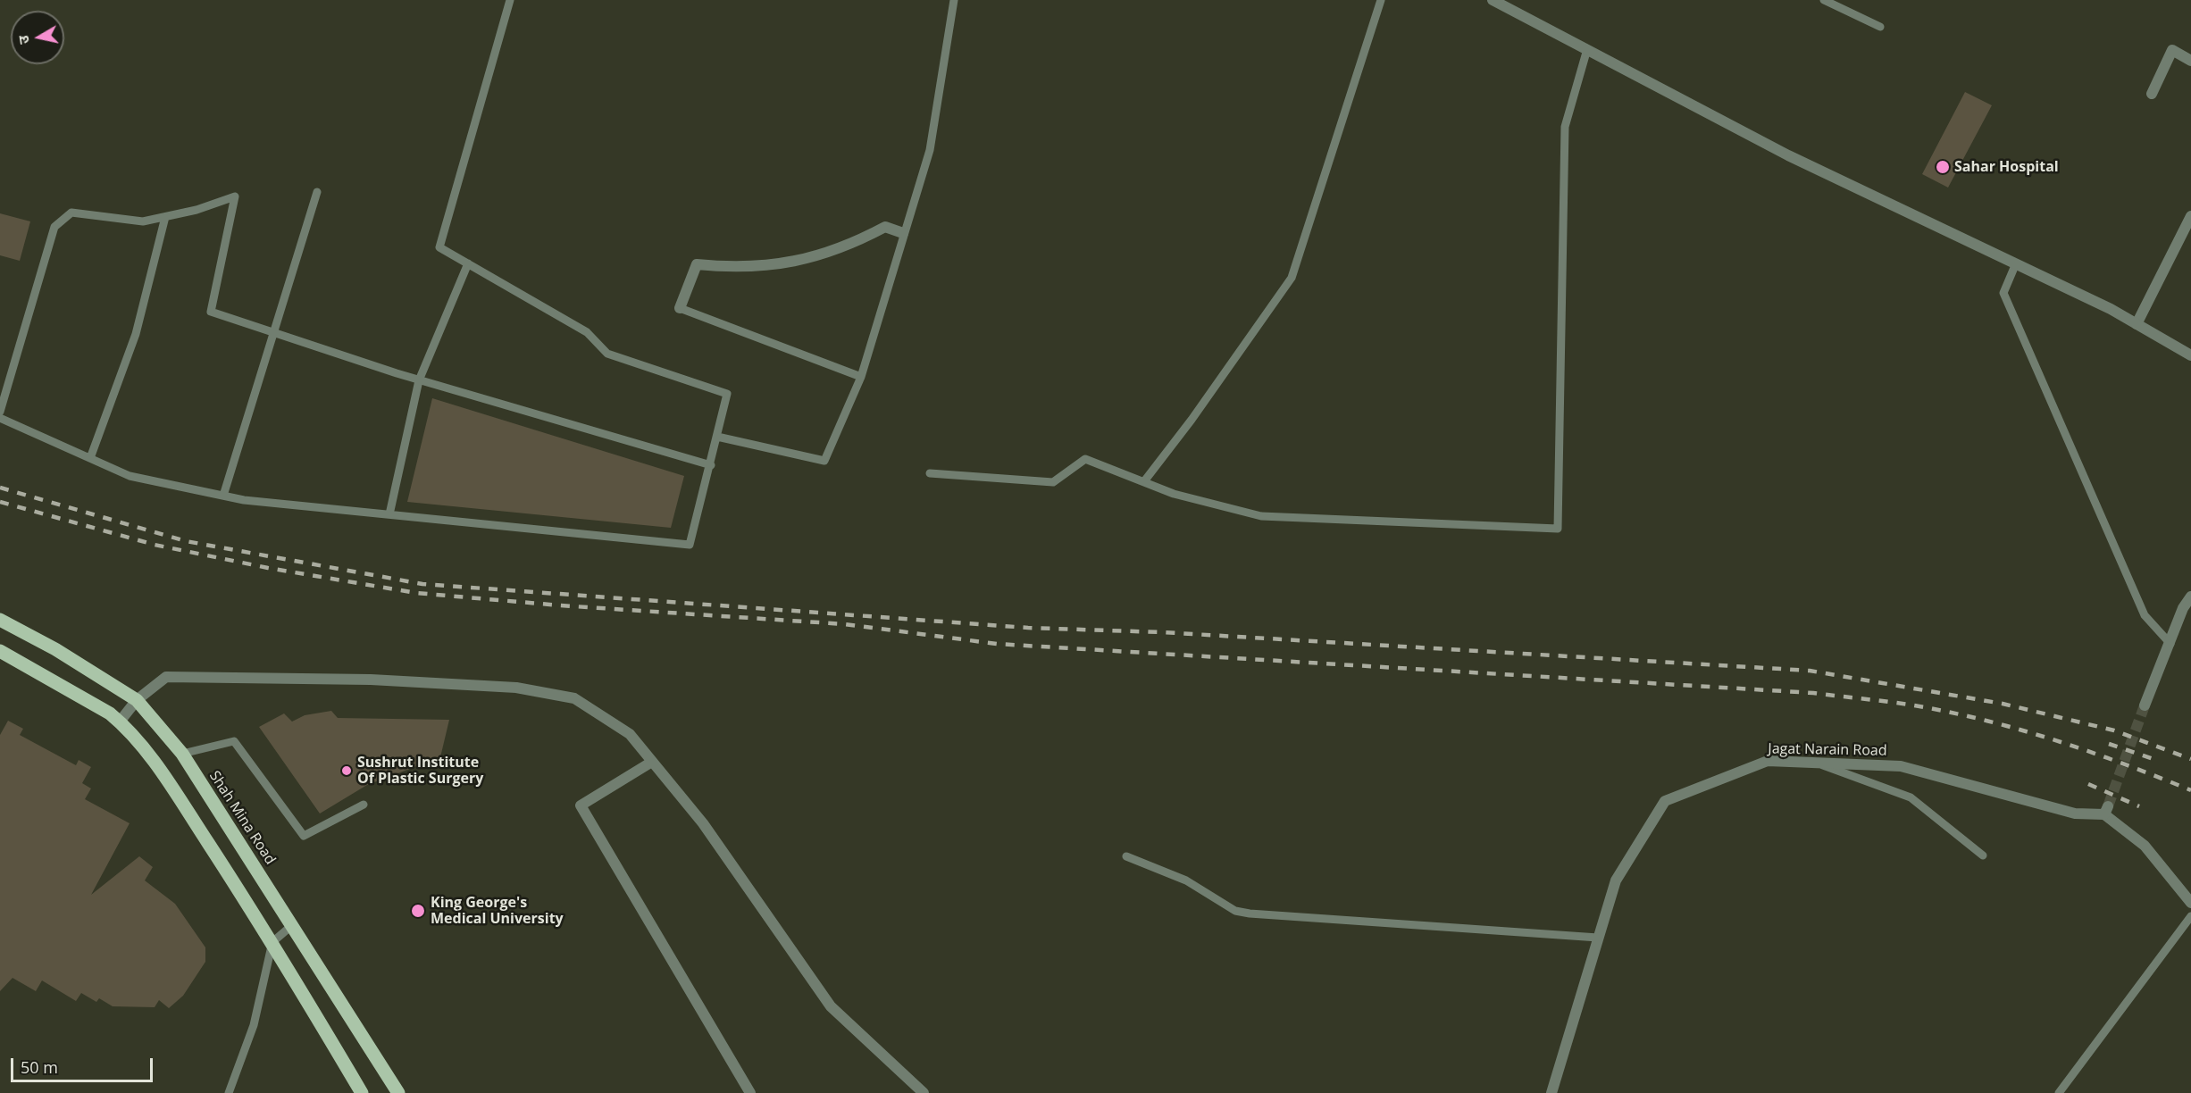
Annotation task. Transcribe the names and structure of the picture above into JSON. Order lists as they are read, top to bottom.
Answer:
{
  "streets": {
    "main road": ["Shah Mina Road"],
    "street": ["Jagat Narain Road"]
  },
  "places": ["Sahar Hospital", "Sushrut Institute Of Plastic Surgery", "King George's Medical University"],
  "scale_bar": "50 m",
  "north": "left"
}
